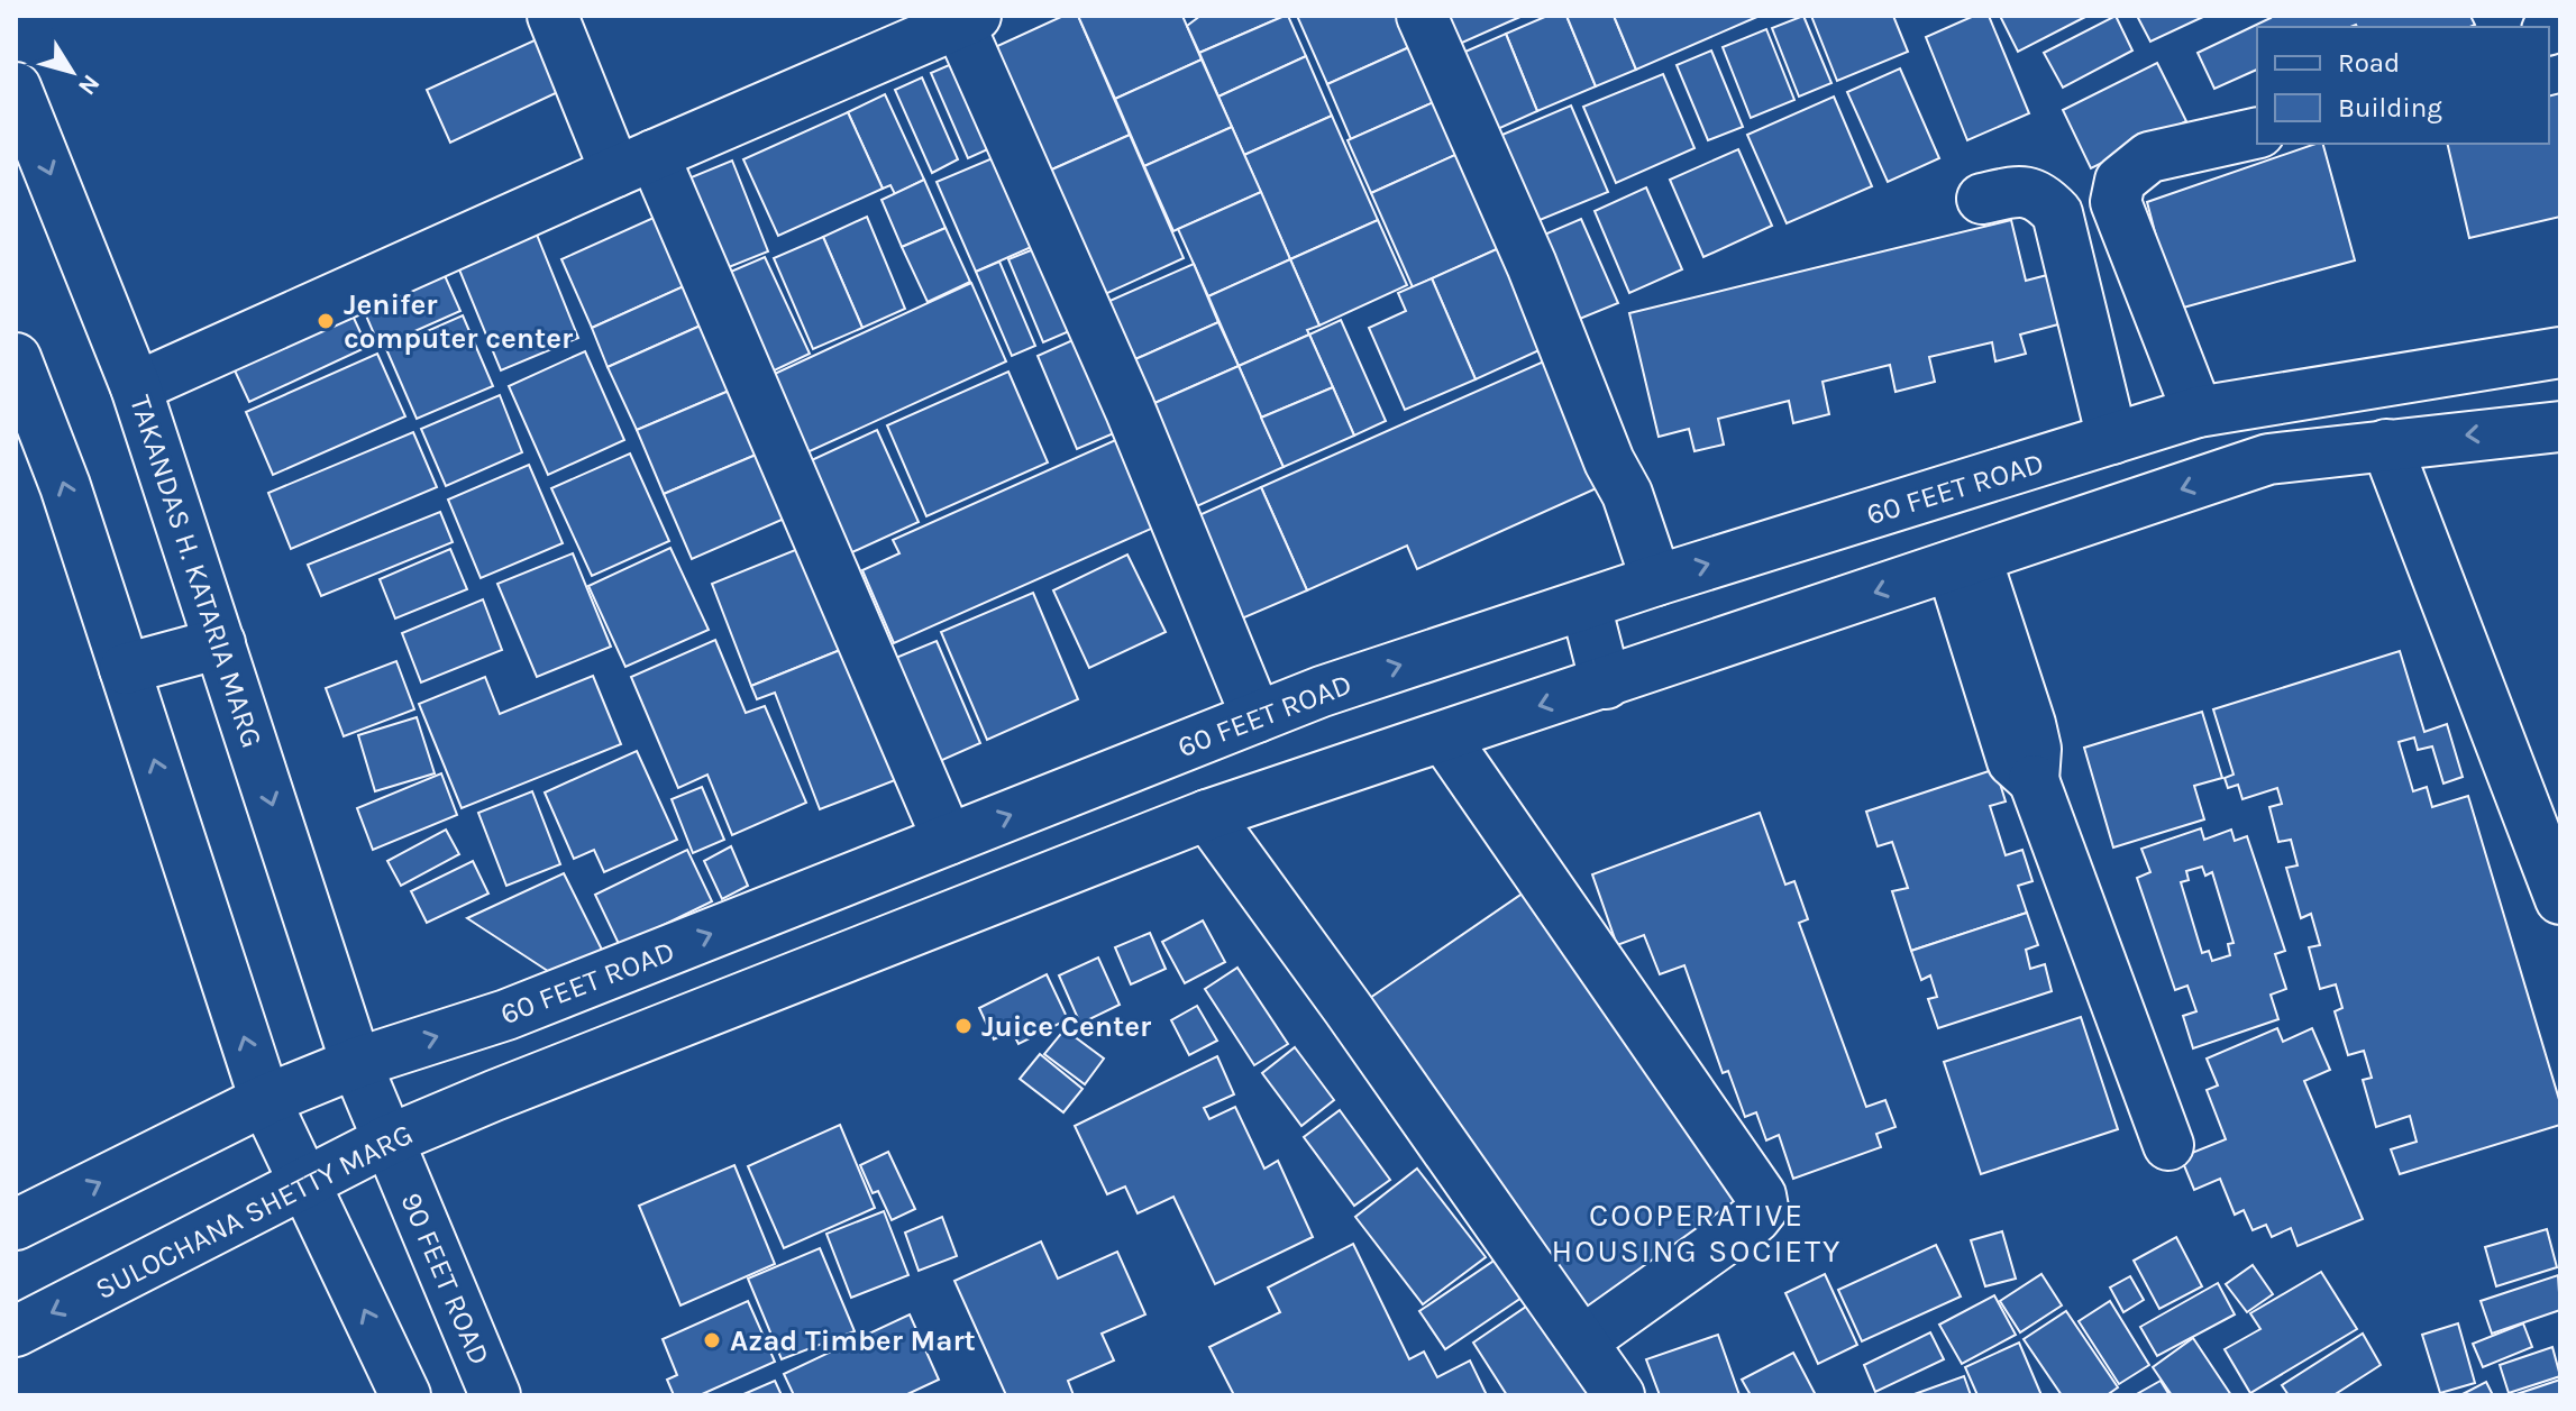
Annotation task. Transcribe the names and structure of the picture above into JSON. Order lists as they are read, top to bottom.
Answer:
{
  "streets": {
    "main road": [
      "60 FEET ROAD",
      "TAKANDAS H. KATARIA MARG",
      "SULOCHANA SHETTY MARG",
      "90 FEET ROAD"
    ]
  },
  "crossings": [
    ["60 FEET ROAD", "TAKANDAS H. KATARIA MARG"],
    ["60 FEET ROAD", "90 FEET ROAD"],
    ["TAKANDAS H. KATARIA MARG", "90 FEET ROAD"],
    ["SULOCHANA SHETTY MARG", "90 FEET ROAD"]
  ],
  "districts": ["COOPERATIVE HOUSING SOCIETY"],
  "places": ["Jenifer computer center", "Juice Center", "Azad Timber Mart"],
  "legend": ["Road", "Building"],
  "north": "bottom right"
}
